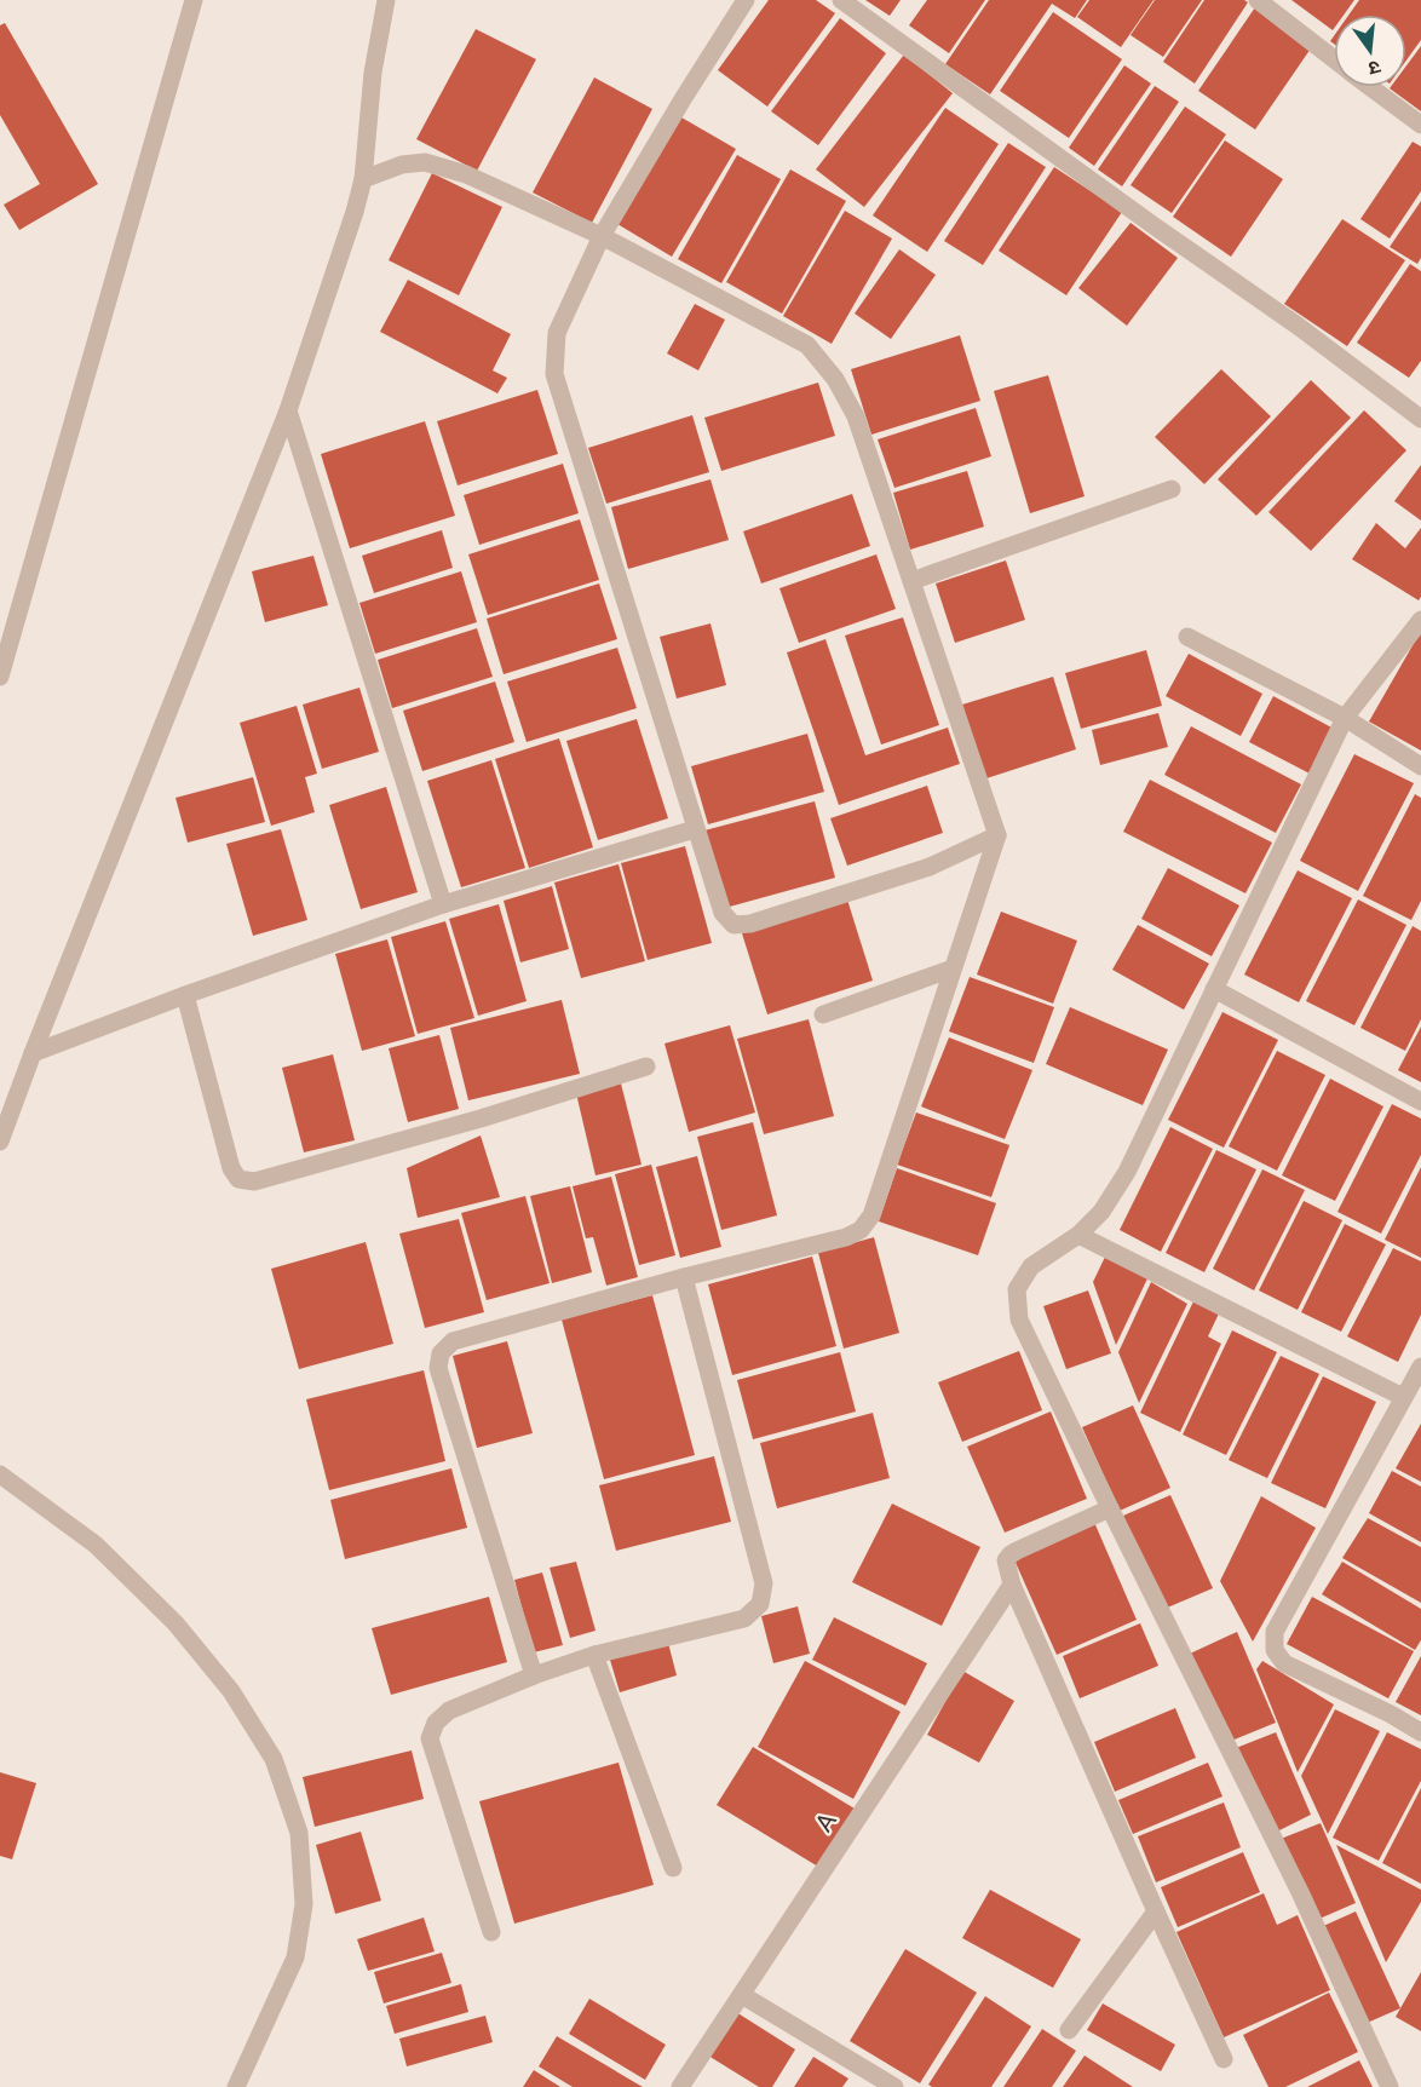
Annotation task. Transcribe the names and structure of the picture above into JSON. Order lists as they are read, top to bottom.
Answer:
{
  "streets": {
    "street": ["A"]
  },
  "north": "bottom"
}
